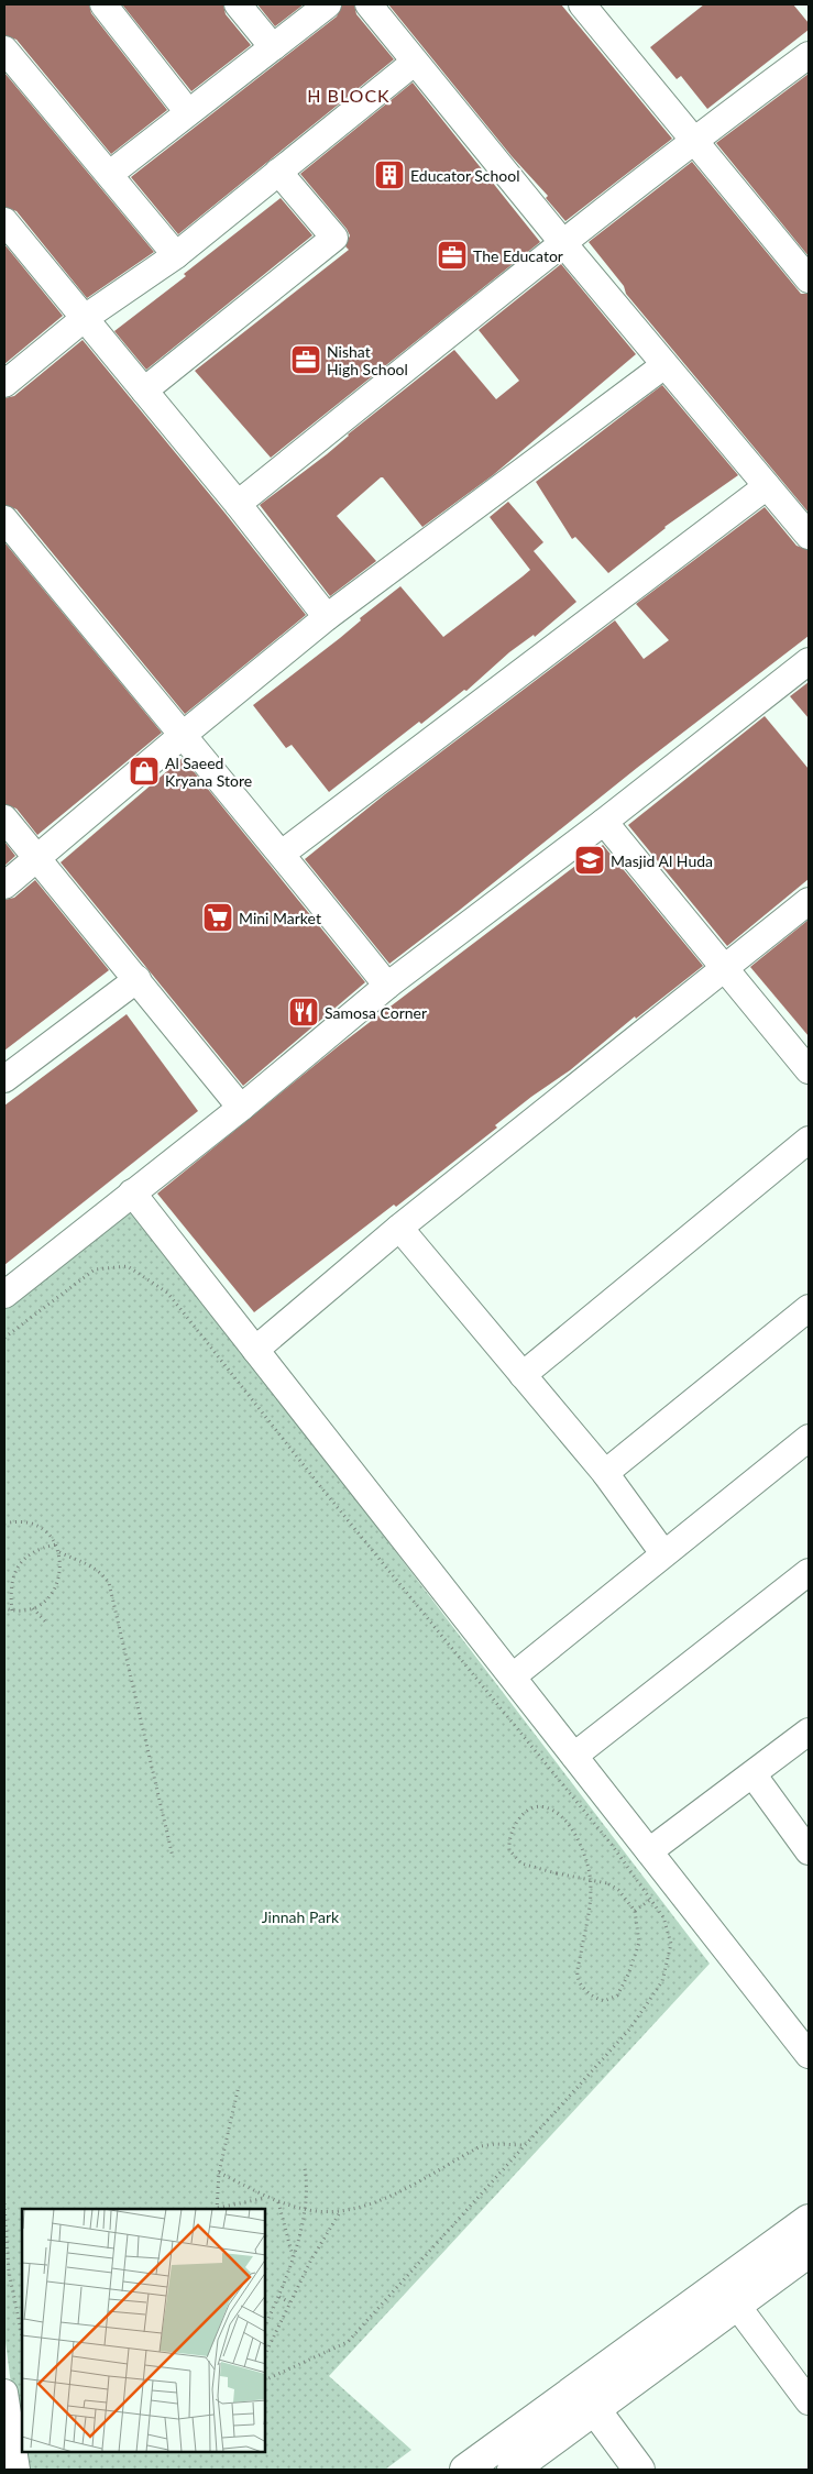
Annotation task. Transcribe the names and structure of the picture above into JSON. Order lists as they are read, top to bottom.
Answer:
{
  "districts": ["H BLOCK"],
  "parks": ["Jinnah Park"],
  "places": {
    "building": ["Educator School"],
    "office": ["The Educator", "Nishat High School"],
    "shop": ["Al Saeed Kryana Store"],
    "school or university": ["Masjid Al Huda"],
    "supermarket": ["Mini Market"],
    "restaurant": ["Samosa Corner"]
  }
}
